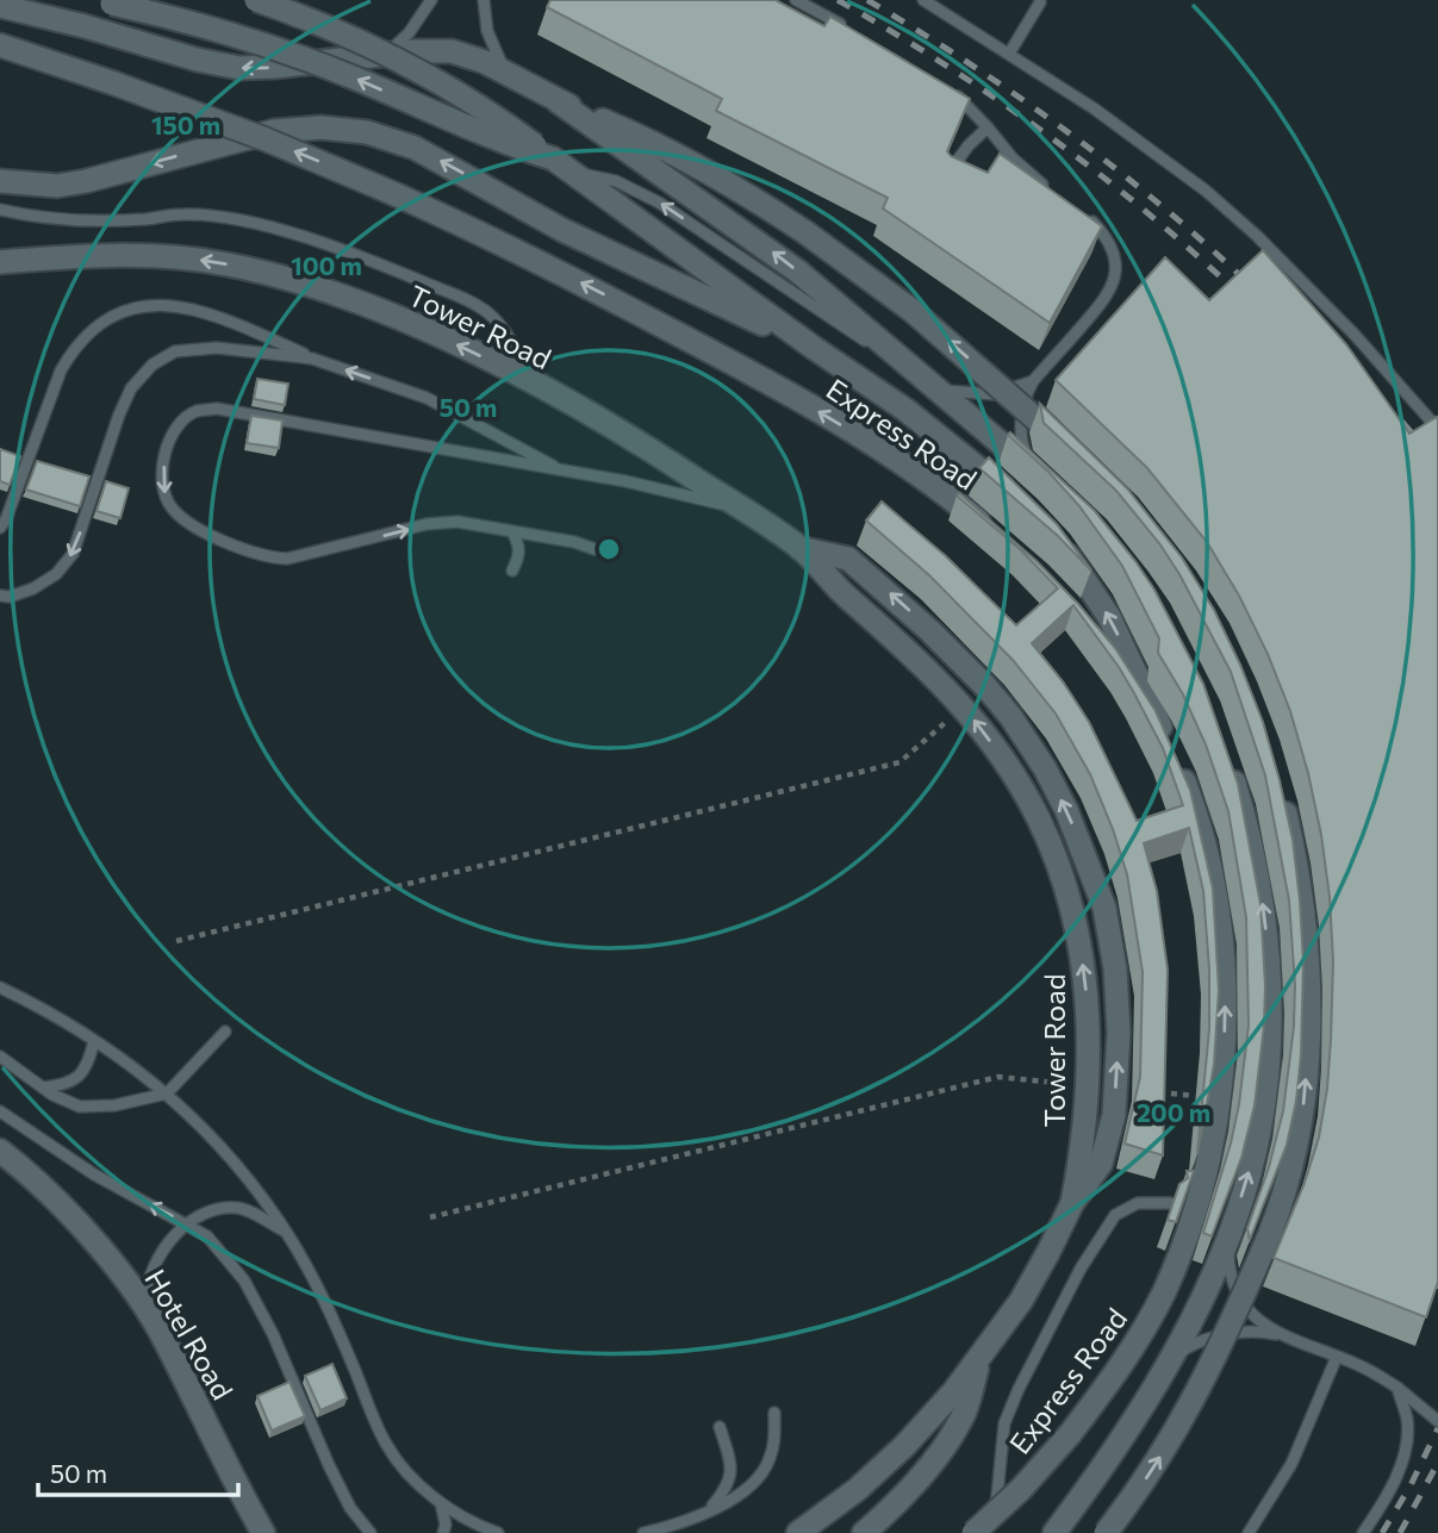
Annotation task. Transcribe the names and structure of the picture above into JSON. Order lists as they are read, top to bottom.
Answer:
{
  "streets": {
    "street": ["Tower Road", "Express Road", "Hotel Road"]
  },
  "scale_bar": "50 m",
  "rings": [
    "150 m",
    "100 m",
    "50 m",
    "200 m"
  ]
}
